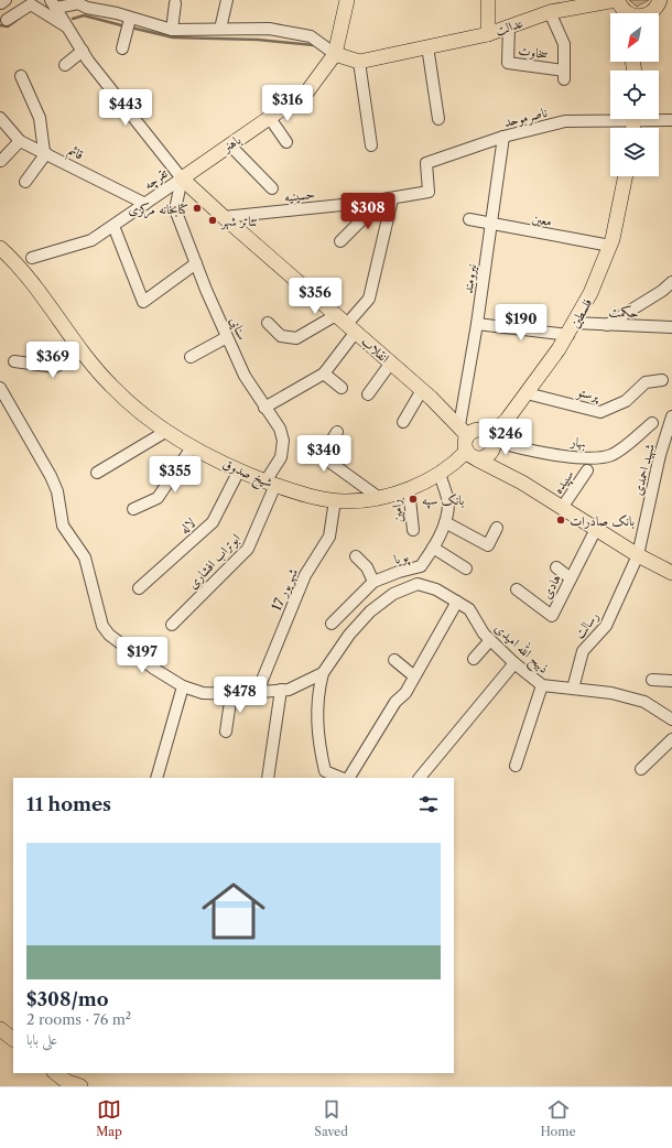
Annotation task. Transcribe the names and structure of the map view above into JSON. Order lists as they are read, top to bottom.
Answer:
{
  "streets": {
    "main road": [
      "عدالت",
      "باهنر",
      "فلسطین",
      "انقلاب",
      "شیخ صدوق"
    ],
    "street": [
      "سخاوت",
      "ناصرموحد",
      "قائم",
      "تقرچه",
      "حسینیه",
      "معین",
      "نیرومند",
      "حکمت",
      "سنایی",
      "پرستو",
      "بهار",
      "شهید احمدی",
      "سپیده",
      "رامین",
      "لاله",
      "پویا",
      "ابوتراب افشاری",
      "هادی",
      "17 شهریور",
      "رسالت",
      "ذبیح الله امیدی"
    ]
  },
  "crossings": [
    ["عدالت", "سخاوت"],
    ["ناصرموحد", "حسینیه"],
    ["ناصرموحد", "نیرومند"],
    ["باهنر", "تقرچه"],
    ["باهنر", "سنایی"],
    ["باهنر", "انقلاب"],
    ["قائم", "تقرچه"],
    ["تقرچه", "سنایی"],
    ["تقرچه", "انقلاب"],
    ["حسینیه", "انقلاب"],
    ["معین", "نیرومند"],
    ["معین", "فلسطین"],
    ["نیرومند", "حکمت"],
    ["نیرومند", "انقلاب"],
    ["حکمت", "فلسطین"],
    ["فلسطین", "پرستو"],
    ["فلسطین", "بهار"],
    ["فلسطین", "شیخ صدوق"],
    ["سنایی", "انقلاب"],
    ["سنایی", "شیخ صدوق"],
    ["سنایی", "ابوتراب افشاری"],
    ["شهید احمدی", "رسالت"],
    ["شیخ صدوق", "رامین"],
    ["شیخ صدوق", "لاله"],
    ["شیخ صدوق", "پویا"],
    ["شیخ صدوق", "ابوتراب افشاری"],
    ["شیخ صدوق", "17 شهریور"],
    ["رسالت", "ذبیح الله امیدی"]
  ],
  "places": [
    "کتابخانه مرکزی",
    "تئاتر شهر",
    "بانک سپه",
    "بانک صادرات"
  ],
  "north": "bottom left",
  "page": {
    "price": [
      "$316",
      "$443",
      "$308",
      "$356",
      "$190",
      "$369",
      "$246",
      "$340",
      "$355",
      "$197",
      "$478"
    ],
    "heading": "11 homes",
    "list": [
      {
        "name": "$308/mo",
        "note": "2 rooms · 76 m² · علی بابا"
      }
    ],
    "tabs": ["Map", "Saved", "Home"]
  }
}
